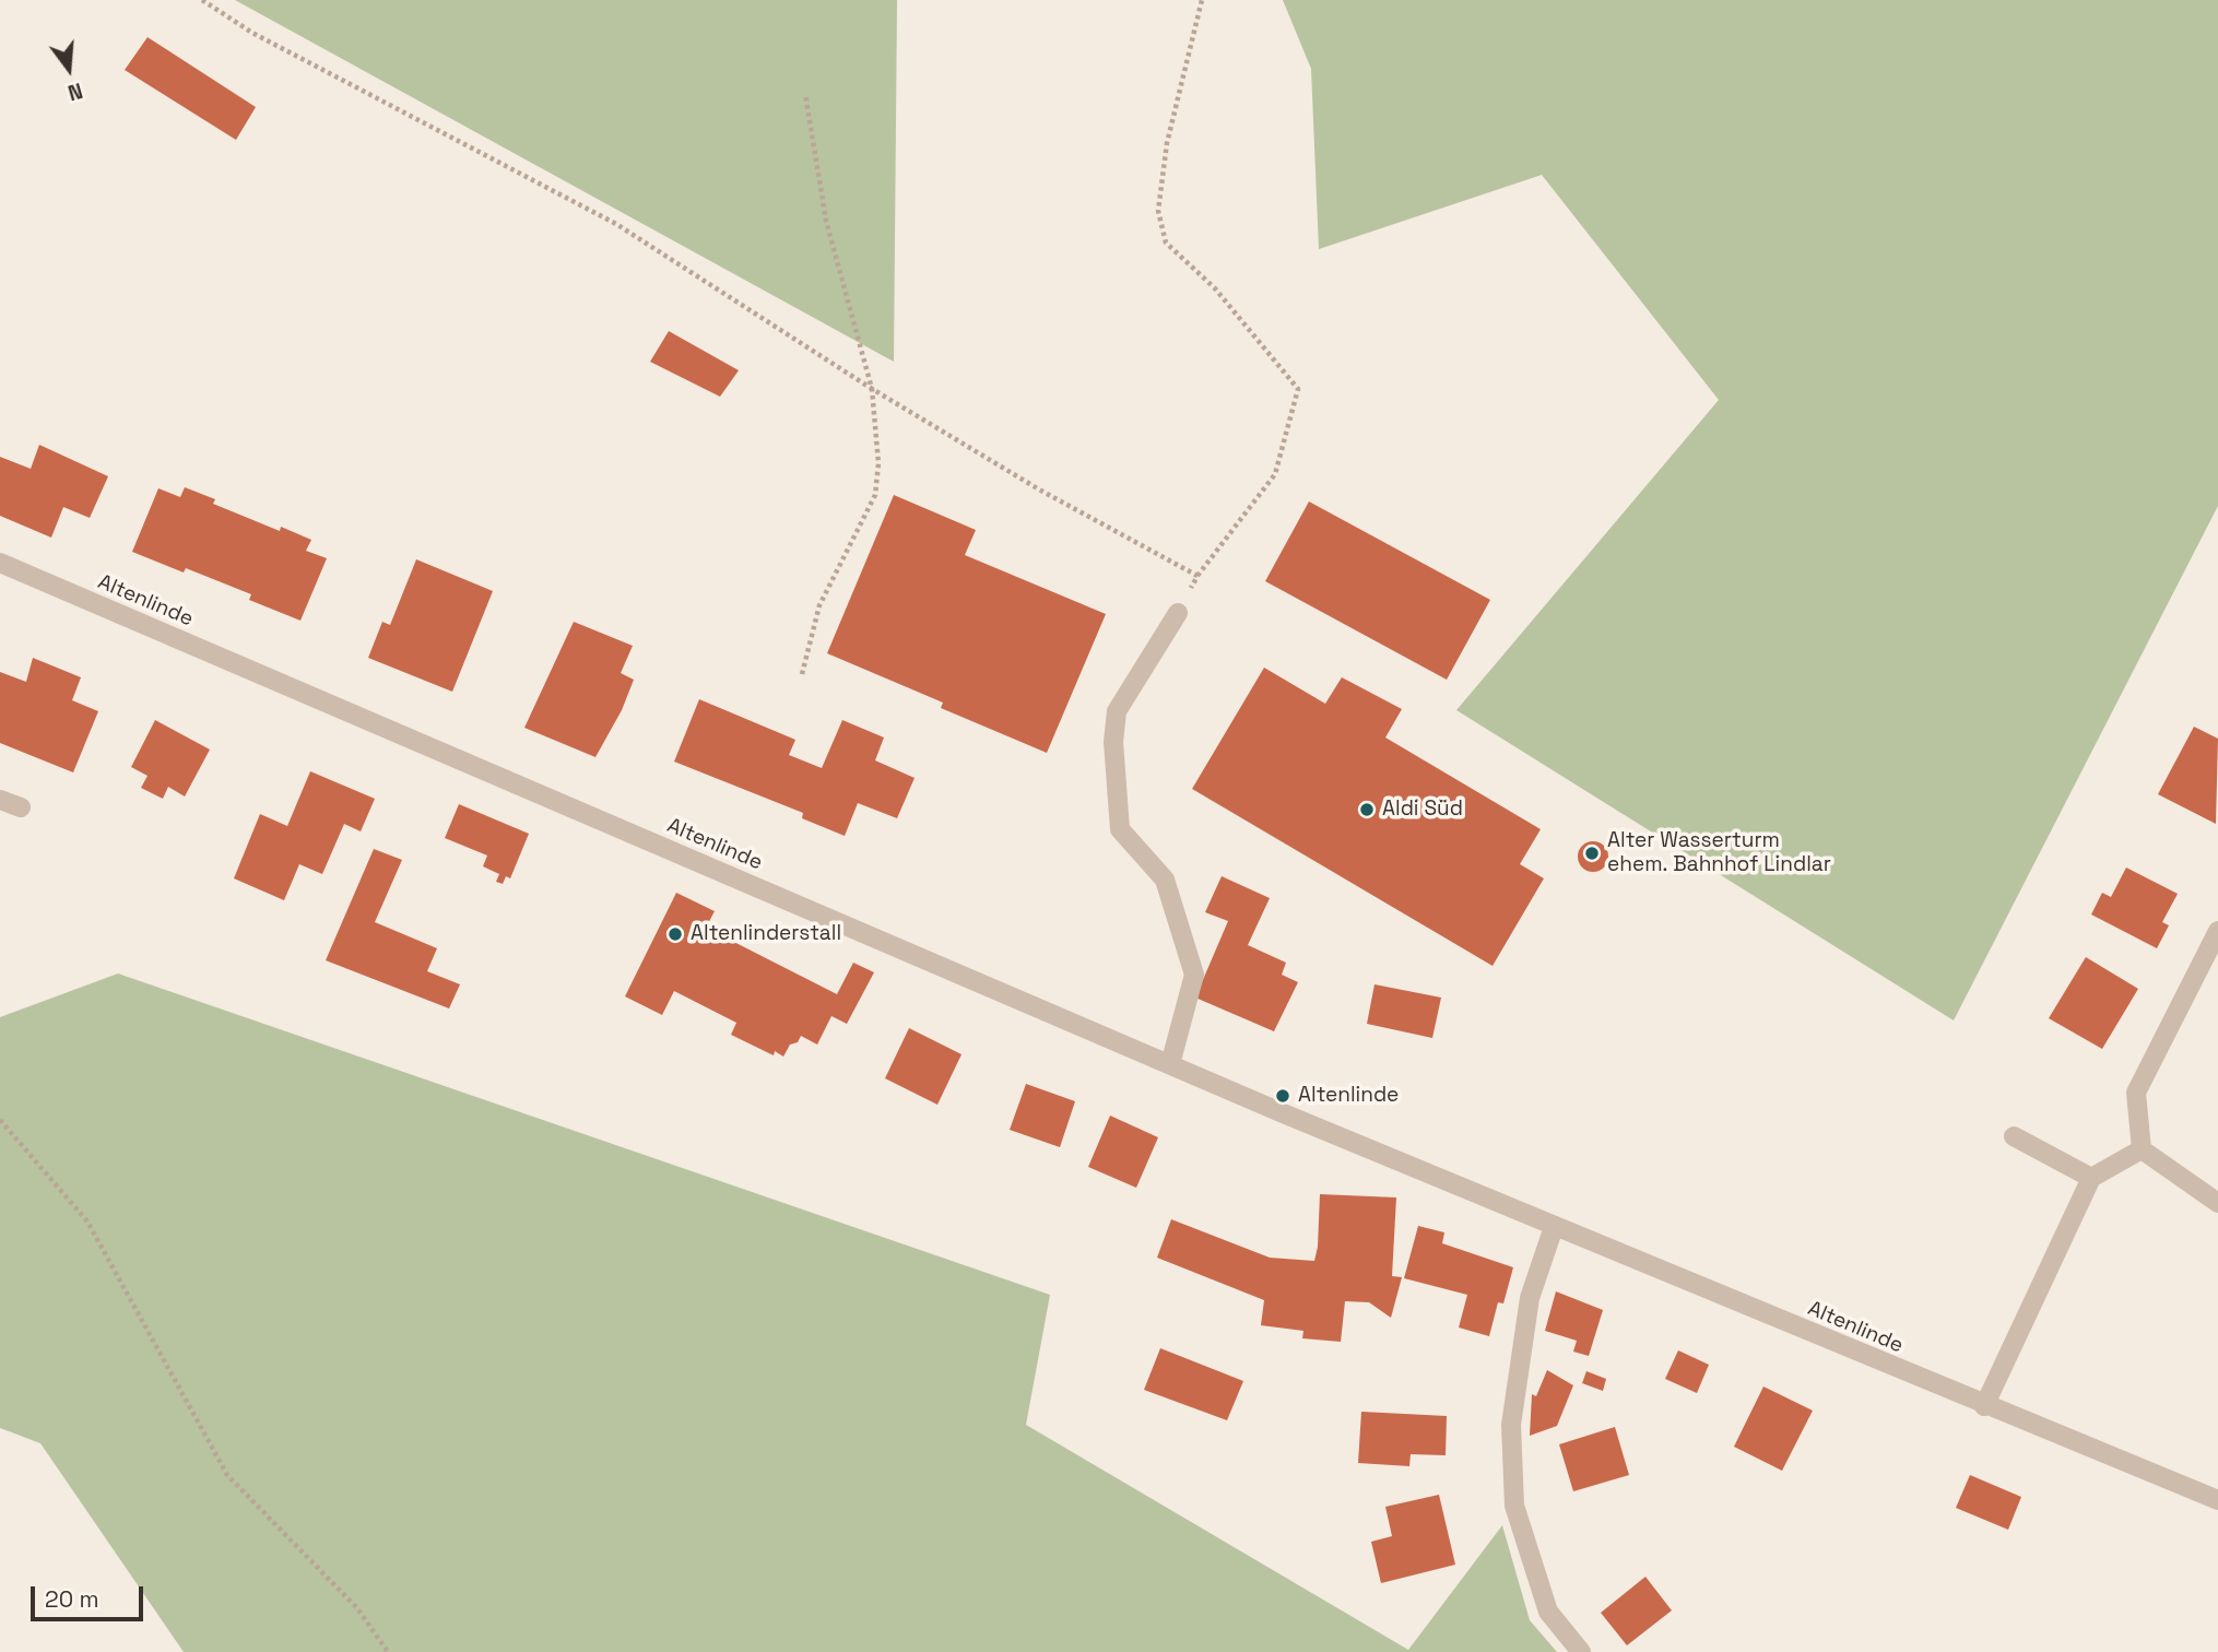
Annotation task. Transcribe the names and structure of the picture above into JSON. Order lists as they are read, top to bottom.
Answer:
{
  "streets": {
    "street": ["Altenlinde"]
  },
  "places": [
    "Aldi Süd",
    "Alter Wasserturm ehem. Bahnhof Lindlar",
    "Altenlinderstall",
    "Altenlinde"
  ],
  "scale_bar": "20 m",
  "north": "bottom"
}
